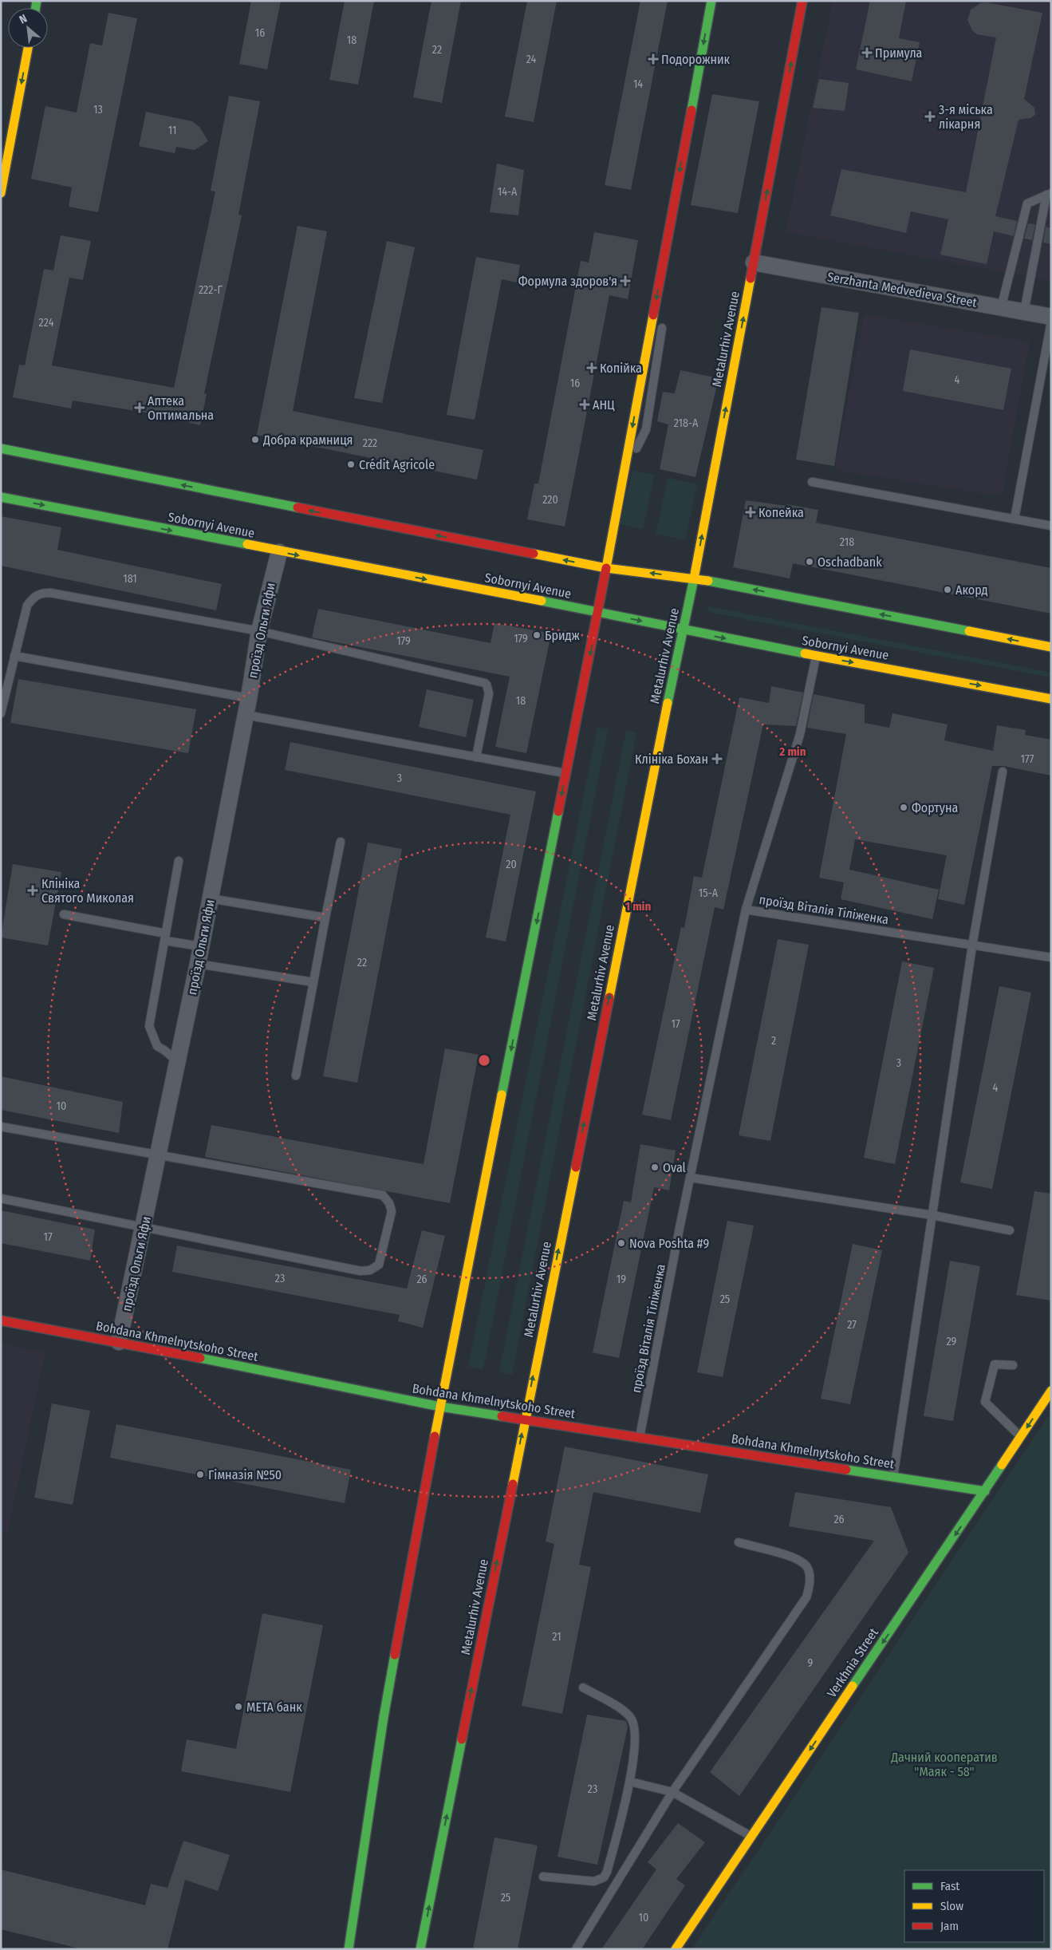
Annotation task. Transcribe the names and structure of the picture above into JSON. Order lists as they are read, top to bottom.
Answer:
{
  "streets": {
    "main road": [
      "Metalurhiv Avenue",
      "Sobornyi Avenue",
      "Bohdana Khmelnytskoho Street",
      "Verkhnia Street"
    ],
    "street": ["Serzhanta Medvedieva Street", "проїзд Ольги Яфи"],
    "lane": ["проїзд Віталія Тіліженка"]
  },
  "crossings": [
    ["Serzhanta Medvedieva Street", "Metalurhiv Avenue"],
    ["Metalurhiv Avenue", "Sobornyi Avenue"],
    ["Metalurhiv Avenue", "Bohdana Khmelnytskoho Street"],
    ["Sobornyi Avenue", "проїзд Ольги Яфи"],
    ["проїзд Ольги Яфи", "Bohdana Khmelnytskoho Street"],
    ["проїзд Віталія Тіліженка", "Bohdana Khmelnytskoho Street"],
    ["Bohdana Khmelnytskoho Street", "Verkhnia Street"]
  ],
  "one_way": ["Metalurhiv Avenue", "Verkhnia Street"],
  "parks": ["Дачний кооператив \"Маяк - 58\""],
  "places": {
    "health": [
      "Примула",
      "Подорожник",
      "3-я міська лікарня",
      "Формула здоров'я",
      "Копійка",
      "АНЦ",
      "Аптека Оптимальна",
      "Копейка",
      "Клініка Бохан",
      "Клініка Святого Миколая"
    ],
    "other": [
      "Добра крамниця",
      "Crédit Agricole",
      "Oschadbank",
      "Акорд",
      "Бридж",
      "Фортуна",
      "Oval",
      "Nova Poshta #9",
      "Гімназія №50",
      "МЕТА банк"
    ]
  },
  "house_numbers": [
    "16",
    "18",
    "22",
    "24",
    "14",
    "13",
    "11",
    "14-А",
    "222-Г",
    "224",
    "4",
    "16",
    "218-А",
    "222",
    "220",
    "218",
    "181",
    "179",
    "179",
    "18",
    "177",
    "3",
    "20",
    "15-А",
    "22",
    "17",
    "2",
    "3",
    "4",
    "10",
    "17",
    "23",
    "26",
    "19",
    "25",
    "27",
    "29",
    "26",
    "21",
    "9",
    "23",
    "25",
    "10"
  ],
  "legend": ["Fast", "Slow", "Jam"],
  "north": "top left",
  "rings": ["2 min", "1 min"]
}
